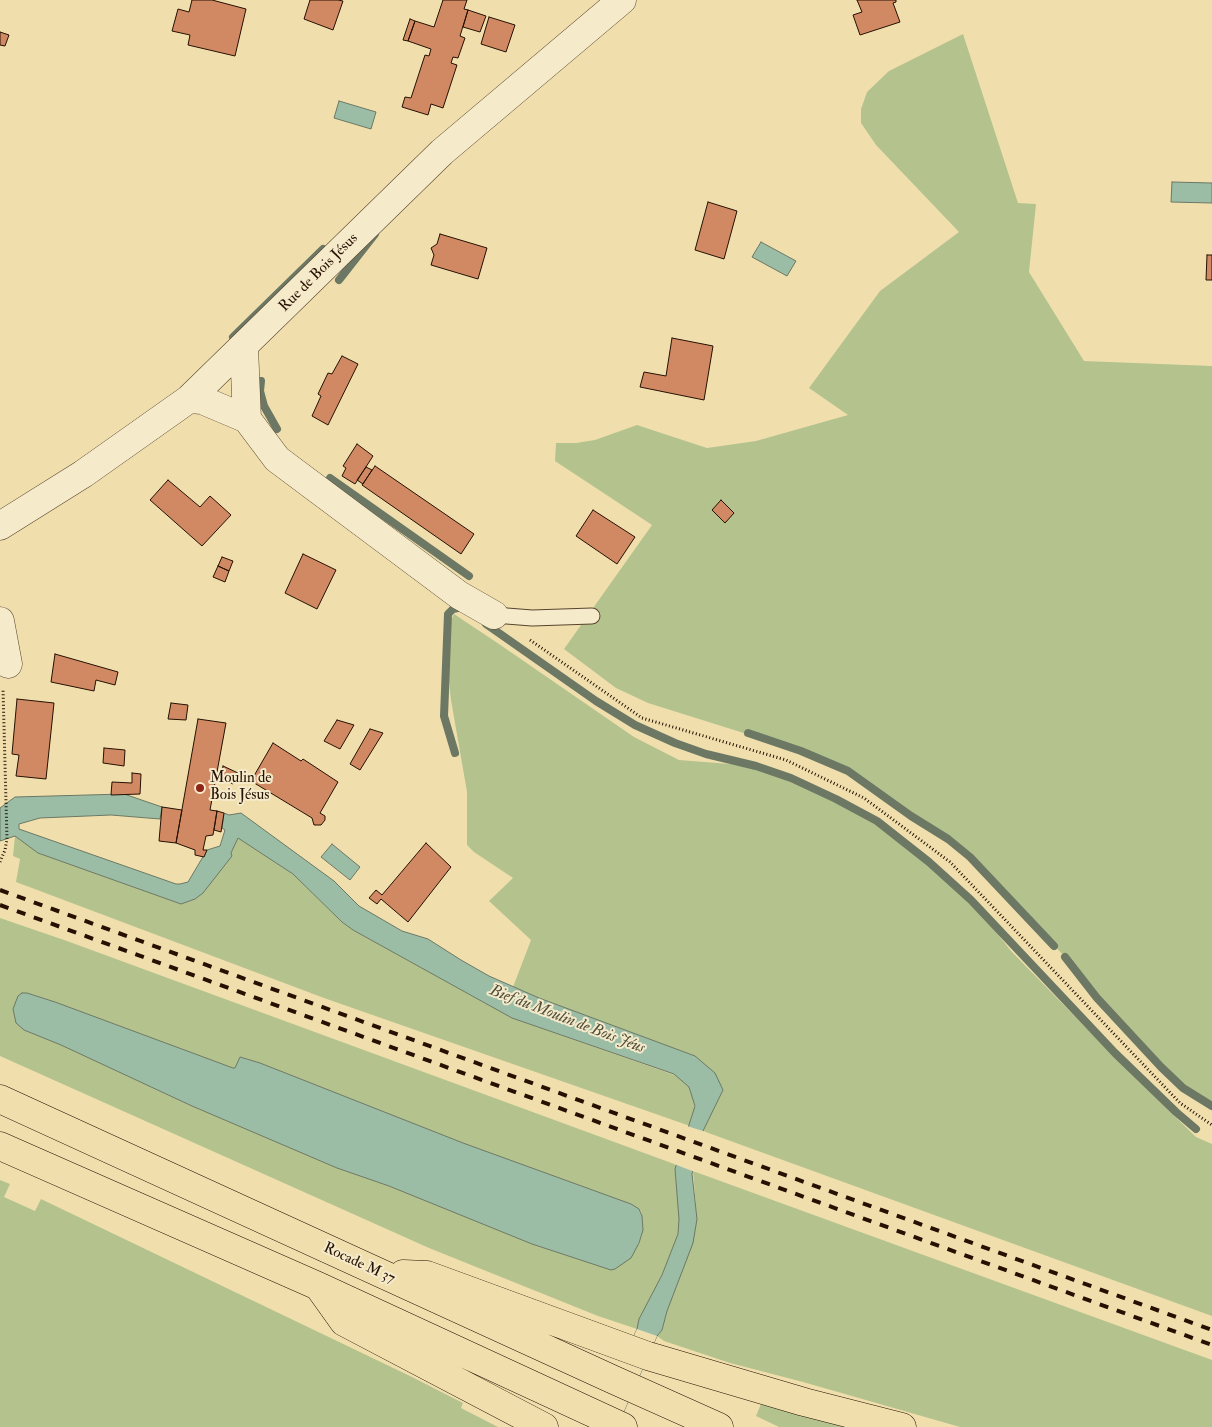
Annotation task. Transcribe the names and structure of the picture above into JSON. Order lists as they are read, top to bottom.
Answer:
{
  "streets": {
    "highway": ["Rocade M 37"],
    "street": ["Rue de Bois Jésus"]
  },
  "water": ["Bief du Moulin de Bois Jéus"],
  "places": ["Moulin de Bois Jésus"]
}
